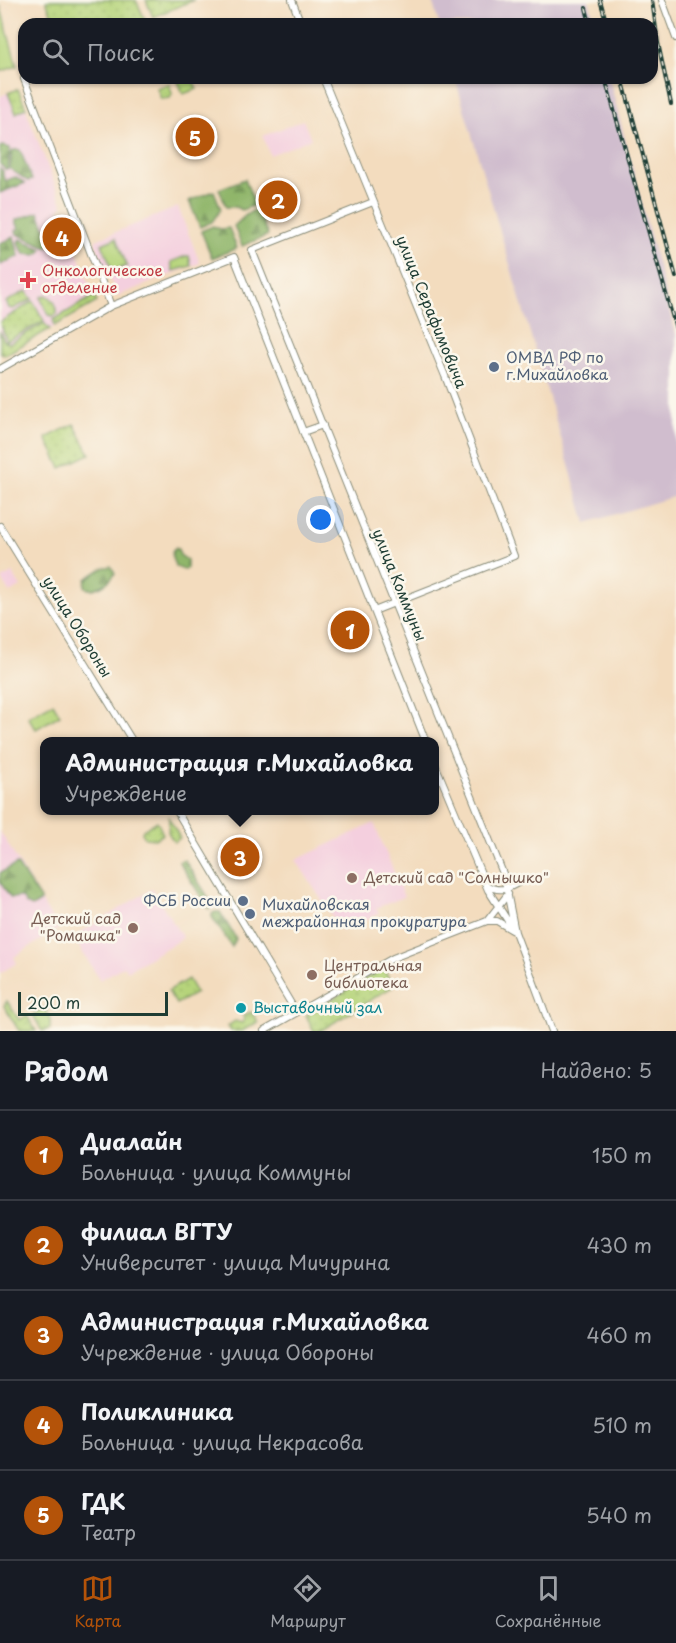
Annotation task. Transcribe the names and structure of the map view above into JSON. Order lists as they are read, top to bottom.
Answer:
{
  "streets": {
    "street": ["улица Серафимовича", "улица Коммуны", "улица Обороны"]
  },
  "crossings": [
    ["улица Серафимовича", "улица Коммуны"]
  ],
  "places": {
    "health": ["Онкологическое отделение"],
    "other": [
      "ОМВД РФ по г.Михайловка",
      "Детский сад \"Солнышко\"",
      "ФСБ России",
      "Михайловская межрайонная прокуратура",
      "Детский сад \"Ромашка\"",
      "Центральная библиотека",
      "Выставочный зал"
    ]
  },
  "scale_bar": "200 m",
  "page": {
    "search": "Поиск",
    "pins": [
      "5",
      "2",
      "4",
      "1",
      "3"
    ],
    "popup": ["Администрация г.Михайловка", "Учреждение"],
    "scale": "200 m",
    "heading": ["Рядом", "Найдено: 5"],
    "list": [
      {
        "mark": "1",
        "name": "Диалайн",
        "note": "Больница · улица Коммуны",
        "value": "150 m"
      },
      {
        "mark": "2",
        "name": "филиал ВГТУ",
        "note": "Университет · улица Мичурина",
        "value": "430 m"
      },
      {
        "mark": "3",
        "name": "Администрация г.Михайловка",
        "note": "Учреждение · улица Обороны",
        "value": "460 m"
      },
      {
        "mark": "4",
        "name": "Поликлиника",
        "note": "Больница · улица Некрасова",
        "value": "510 m"
      },
      {
        "mark": "5",
        "name": "ГДК",
        "note": "Театр",
        "value": "540 m"
      }
    ],
    "nav": ["Карта", "Маршрут", "Сохранённые"]
  }
}
